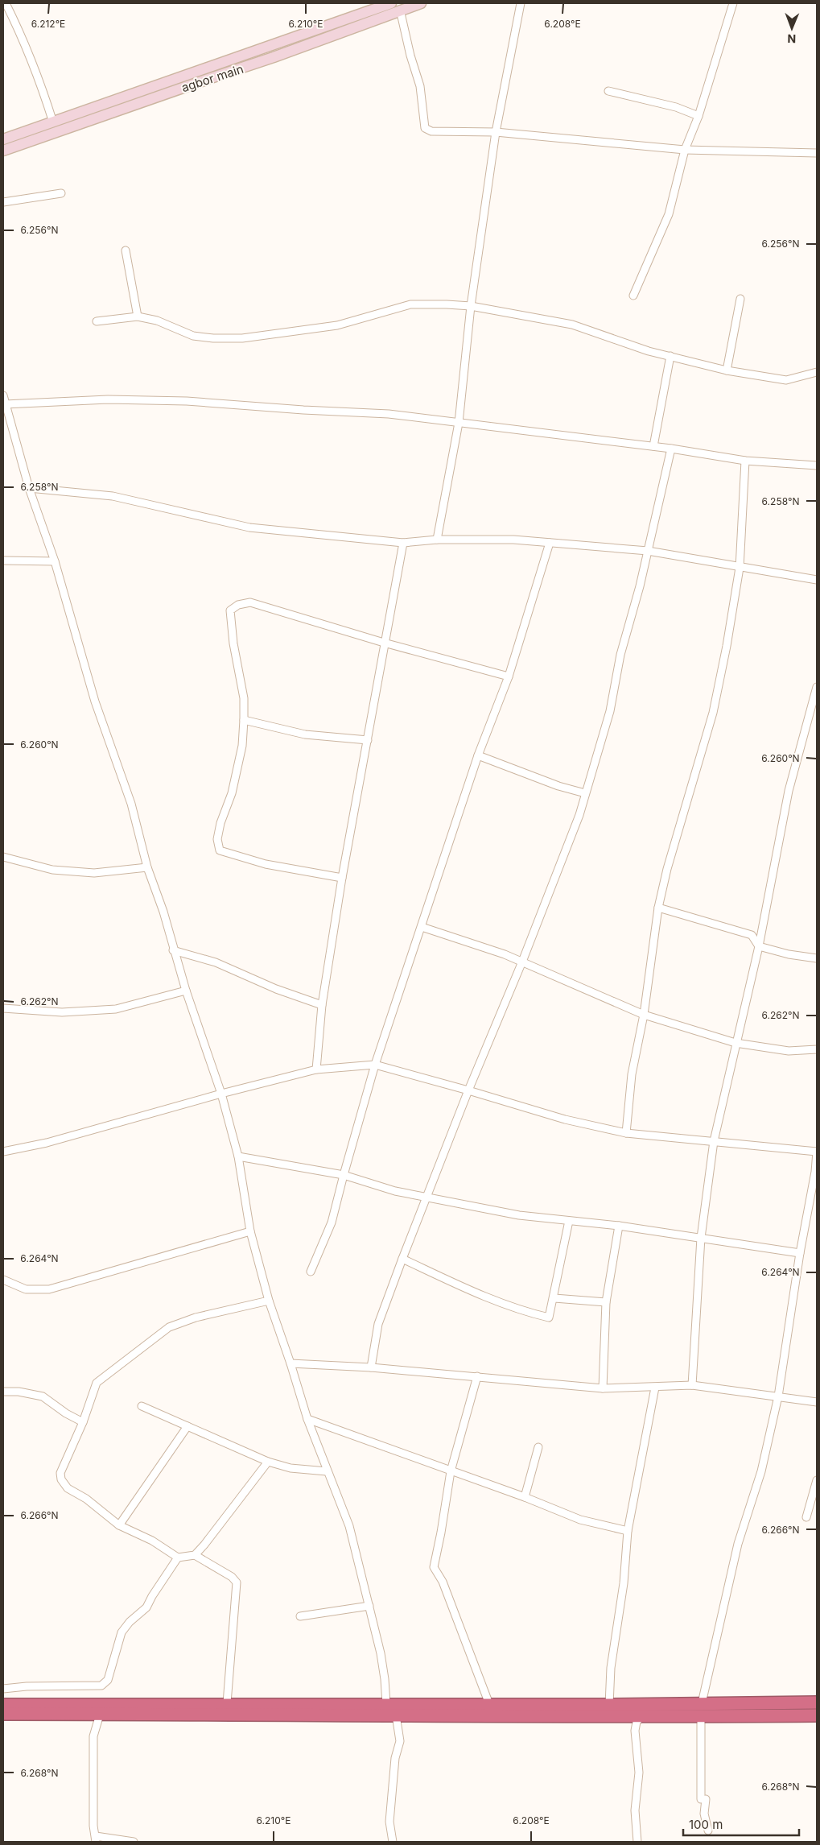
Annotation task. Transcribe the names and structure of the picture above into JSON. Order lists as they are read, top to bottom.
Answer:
{
  "streets": {
    "main road": ["agbor main"]
  },
  "scale_bar": "100 m",
  "north": "bottom",
  "coordinates": [
    "6.212°E",
    "6.210°E",
    "6.208°E",
    "6.256°N",
    "6.258°N",
    "6.260°N",
    "6.262°N",
    "6.264°N",
    "6.266°N",
    "6.268°N"
  ]
}
